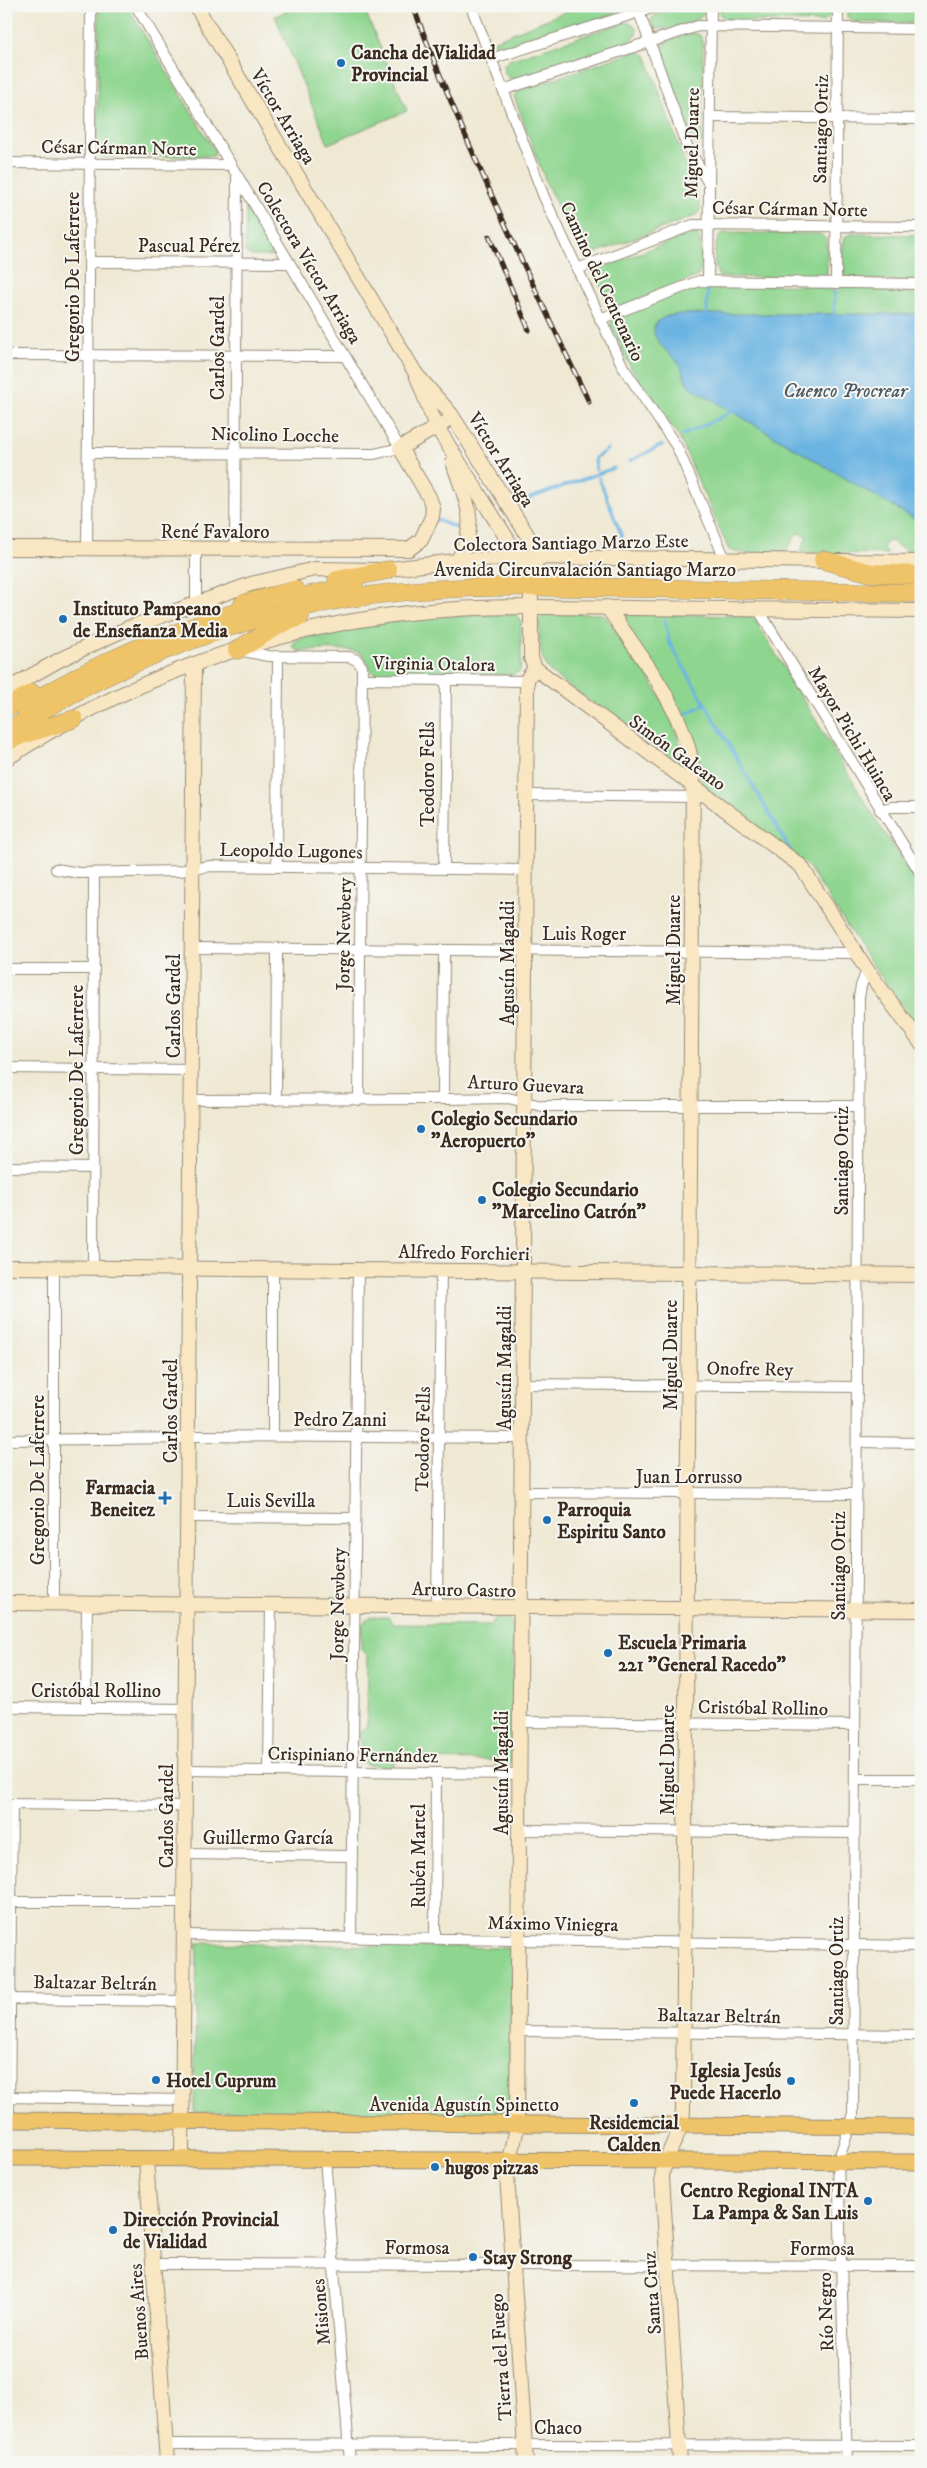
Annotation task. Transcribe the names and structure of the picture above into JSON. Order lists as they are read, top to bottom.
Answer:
{
  "streets": {
    "highway": ["Avenida Circunvalación Santiago Marzo"],
    "main road": ["Avenida Agustín Spinetto"],
    "street": [
      "Víctor Arriaga",
      "Santiago Ortiz",
      "Miguel Duarte",
      "César Cárman Norte",
      "Pascual Pérez",
      "Colectora Víctor Arriaga",
      "Gregorio De Laferrere",
      "Camino del Centenario",
      "Carlos Gardel",
      "Nicolino Locche",
      "René Favaloro",
      "Colectora Santiago Marzo Este",
      "Virginia Otalora",
      "Mayor Pichi Huinca",
      "Simón Galeano",
      "Teodoro Fells",
      "Leopoldo Lugones",
      "Luis Roger",
      "Jorge Newbery",
      "Agustín Magaldi",
      "Arturo Guevara",
      "Alfredo Forchieri",
      "Onofre Rey",
      "Pedro Zanni",
      "Juan Lorrusso",
      "Luis Sevilla",
      "Arturo Castro",
      "Cristóbal Rollino",
      "Crispiniano Fernández",
      "Guillermo García",
      "Rubén Martel",
      "Máximo Viniegra",
      "Baltazar Beltrán",
      "Formosa",
      "Santa Cruz",
      "Buenos Aires",
      "Misiones",
      "Río Negro",
      "Tierra del Fuego",
      "Chaco"
    ]
  },
  "crossings": [
    ["Víctor Arriaga", "Nicolino Locche"],
    ["Víctor Arriaga", "Colectora Santiago Marzo Este"],
    ["Víctor Arriaga", "Avenida Circunvalación Santiago Marzo"],
    ["Santiago Ortiz", "César Cárman Norte"],
    ["Santiago Ortiz", "Arturo Guevara"],
    ["Santiago Ortiz", "Alfredo Forchieri"],
    ["Santiago Ortiz", "Onofre Rey"],
    ["Santiago Ortiz", "Juan Lorrusso"],
    ["Santiago Ortiz", "Arturo Castro"],
    ["Santiago Ortiz", "Cristóbal Rollino"],
    ["Santiago Ortiz", "Máximo Viniegra"],
    ["Santiago Ortiz", "Baltazar Beltrán"],
    ["Santiago Ortiz", "Avenida Agustín Spinetto"],
    ["Santiago Ortiz", "Río Negro"],
    ["Miguel Duarte", "César Cárman Norte"],
    ["Miguel Duarte", "Simón Galeano"],
    ["Miguel Duarte", "Luis Roger"],
    ["Miguel Duarte", "Arturo Guevara"],
    ["Miguel Duarte", "Alfredo Forchieri"],
    ["Miguel Duarte", "Onofre Rey"],
    ["Miguel Duarte", "Juan Lorrusso"],
    ["Miguel Duarte", "Arturo Castro"],
    ["Miguel Duarte", "Cristóbal Rollino"],
    ["Miguel Duarte", "Máximo Viniegra"],
    ["Miguel Duarte", "Baltazar Beltrán"],
    ["Miguel Duarte", "Avenida Agustín Spinetto"],
    ["Miguel Duarte", "Santa Cruz"],
    ["César Cárman Norte", "Colectora Víctor Arriaga"],
    ["César Cárman Norte", "Gregorio De Laferrere"],
    ["César Cárman Norte", "Camino del Centenario"],
    ["Pascual Pérez", "Colectora Víctor Arriaga"],
    ["Pascual Pérez", "Gregorio De Laferrere"],
    ["Pascual Pérez", "Carlos Gardel"],
    ["Colectora Víctor Arriaga", "Carlos Gardel"],
    ["Colectora Víctor Arriaga", "Nicolino Locche"],
    ["Colectora Víctor Arriaga", "René Favaloro"],
    ["Gregorio De Laferrere", "Nicolino Locche"],
    ["Gregorio De Laferrere", "René Favaloro"],
    ["Gregorio De Laferrere", "Leopoldo Lugones"],
    ["Gregorio De Laferrere", "Alfredo Forchieri"],
    ["Gregorio De Laferrere", "Pedro Zanni"],
    ["Gregorio De Laferrere", "Arturo Castro"],
    ["Camino del Centenario", "Colectora Santiago Marzo Este"],
    ["Carlos Gardel", "Nicolino Locche"],
    ["Carlos Gardel", "René Favaloro"],
    ["Carlos Gardel", "Leopoldo Lugones"],
    ["Carlos Gardel", "Luis Roger"],
    ["Carlos Gardel", "Arturo Guevara"],
    ["Carlos Gardel", "Alfredo Forchieri"],
    ["Carlos Gardel", "Pedro Zanni"],
    ["Carlos Gardel", "Luis Sevilla"],
    ["Carlos Gardel", "Arturo Castro"],
    ["Carlos Gardel", "Cristóbal Rollino"],
    ["Carlos Gardel", "Crispiniano Fernández"],
    ["Carlos Gardel", "Guillermo García"],
    ["Carlos Gardel", "Máximo Viniegra"],
    ["Carlos Gardel", "Baltazar Beltrán"],
    ["Carlos Gardel", "Avenida Agustín Spinetto"],
    ["Virginia Otalora", "Teodoro Fells"],
    ["Virginia Otalora", "Jorge Newbery"],
    ["Virginia Otalora", "Agustín Magaldi"],
    ["Simón Galeano", "Luis Roger"],
    ["Simón Galeano", "Agustín Magaldi"],
    ["Teodoro Fells", "Leopoldo Lugones"],
    ["Teodoro Fells", "Alfredo Forchieri"],
    ["Teodoro Fells", "Pedro Zanni"],
    ["Teodoro Fells", "Arturo Castro"],
    ["Leopoldo Lugones", "Jorge Newbery"],
    ["Leopoldo Lugones", "Agustín Magaldi"],
    ["Luis Roger", "Jorge Newbery"],
    ["Luis Roger", "Agustín Magaldi"],
    ["Jorge Newbery", "Arturo Guevara"],
    ["Jorge Newbery", "Alfredo Forchieri"],
    ["Jorge Newbery", "Pedro Zanni"],
    ["Jorge Newbery", "Luis Sevilla"],
    ["Jorge Newbery", "Arturo Castro"],
    ["Jorge Newbery", "Crispiniano Fernández"],
    ["Jorge Newbery", "Guillermo García"],
    ["Jorge Newbery", "Máximo Viniegra"],
    ["Agustín Magaldi", "Arturo Guevara"],
    ["Agustín Magaldi", "Alfredo Forchieri"],
    ["Agustín Magaldi", "Onofre Rey"],
    ["Agustín Magaldi", "Pedro Zanni"],
    ["Agustín Magaldi", "Juan Lorrusso"],
    ["Agustín Magaldi", "Arturo Castro"],
    ["Agustín Magaldi", "Cristóbal Rollino"],
    ["Agustín Magaldi", "Crispiniano Fernández"],
    ["Agustín Magaldi", "Máximo Viniegra"],
    ["Agustín Magaldi", "Baltazar Beltrán"],
    ["Agustín Magaldi", "Avenida Agustín Spinetto"],
    ["Agustín Magaldi", "Tierra del Fuego"],
    ["Crispiniano Fernández", "Rubén Martel"],
    ["Rubén Martel", "Máximo Viniegra"],
    ["Avenida Agustín Spinetto", "Santa Cruz"],
    ["Formosa", "Santa Cruz"],
    ["Formosa", "Buenos Aires"],
    ["Formosa", "Misiones"],
    ["Formosa", "Río Negro"],
    ["Formosa", "Tierra del Fuego"],
    ["Santa Cruz", "Chaco"],
    ["Buenos Aires", "Chaco"],
    ["Misiones", "Chaco"],
    ["Río Negro", "Chaco"],
    ["Tierra del Fuego", "Chaco"]
  ],
  "water": ["Cuenco Procrear"],
  "places": {
    "other": [
      "Cancha de Vialidad Provincial",
      "Instituto Pampeano de Enseñanza Media",
      "Colegio Secundario \"Aeropuerto\"",
      "Colegio Secundario \"Marcelino Catrón\"",
      "Parroquia Espiritu Santo",
      "Escuela Primaria 221 \"General Racedo\"",
      "Hotel Cuprum",
      "Iglesia Jesús Puede Hacerlo",
      "Residemcial Calden",
      "hugos pizzas",
      "Centro Regional INTA La Pampa & San Luis",
      "Dirección Provincial de Vialidad",
      "Stay Strong"
    ],
    "health": ["Farmacia Beneitez"]
  }
}
